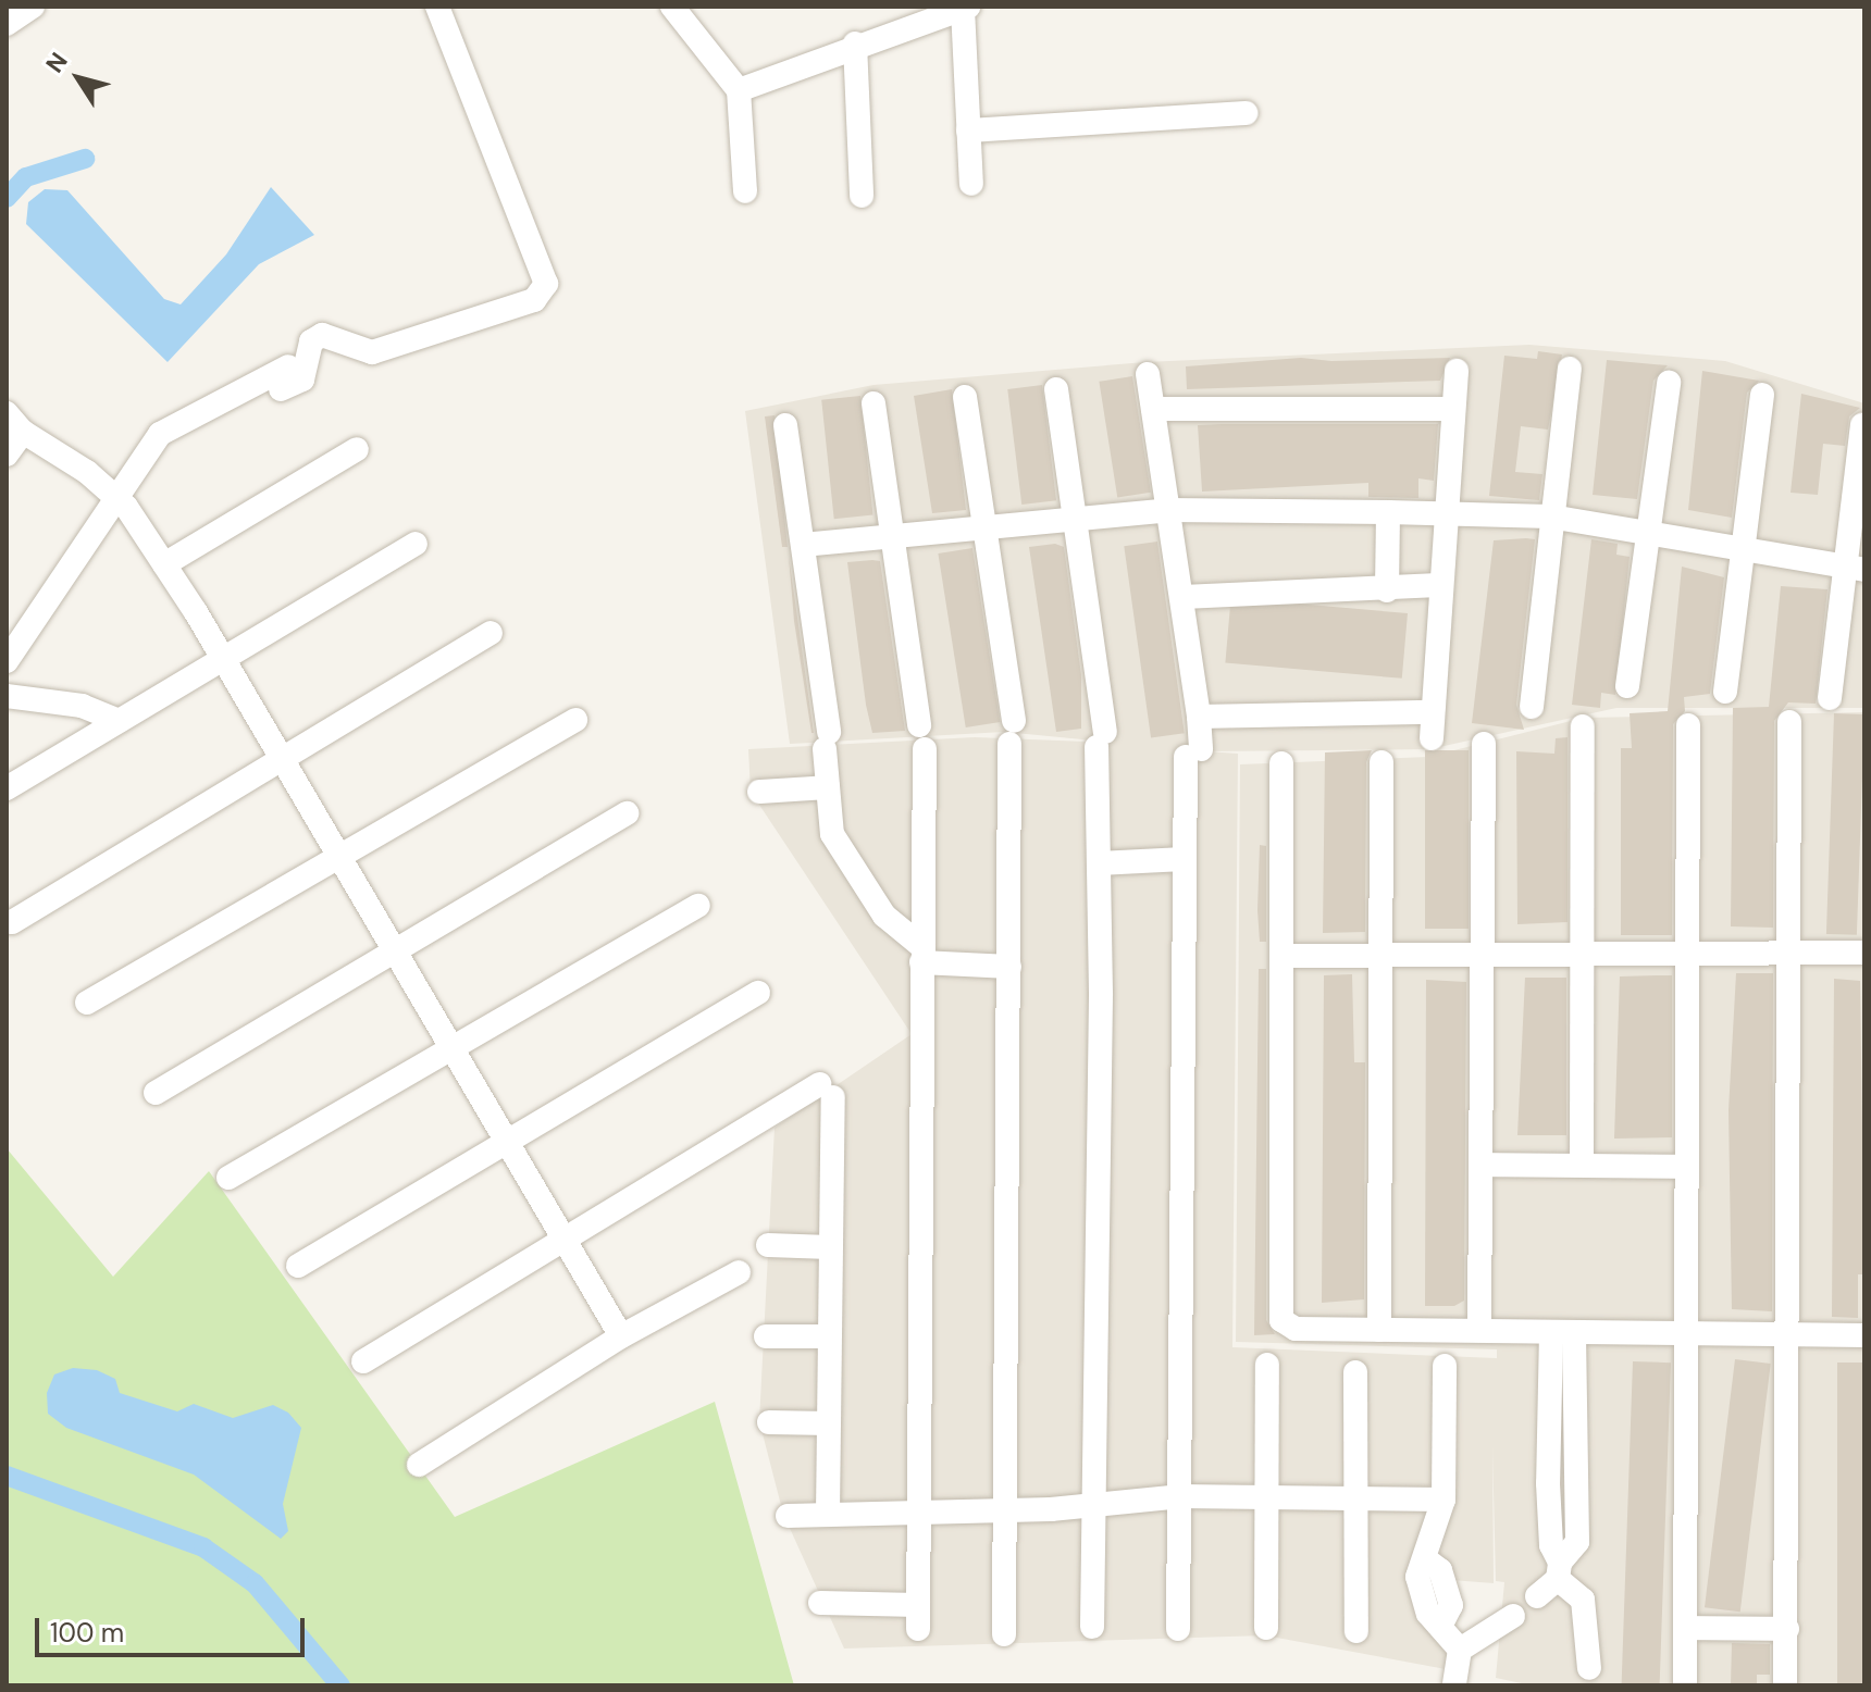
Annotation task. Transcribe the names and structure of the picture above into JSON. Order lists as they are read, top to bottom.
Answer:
{
  "scale_bar": "100 m",
  "north": "top left"
}
